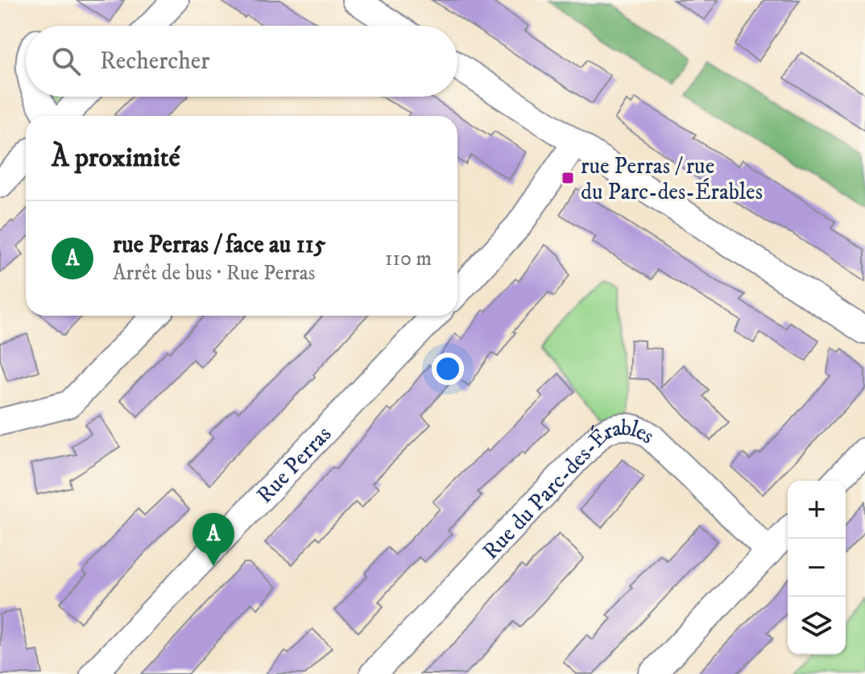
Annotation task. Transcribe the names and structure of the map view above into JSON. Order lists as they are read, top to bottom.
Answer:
{
  "streets": {
    "street": ["Rue Perras", "Rue du Parc-des-Érables"]
  },
  "places": {
    "transit": ["rue Perras / rue du Parc-des-Érables"]
  },
  "page": {
    "search": "Rechercher",
    "heading": "À proximité",
    "list": [
      {
        "mark": "A",
        "name": "rue Perras / face au 115",
        "note": "Arrêt de bus · Rue Perras",
        "value": "110 m"
      }
    ],
    "map_buttons": ["+", "−"],
    "pins": "A"
  }
}
